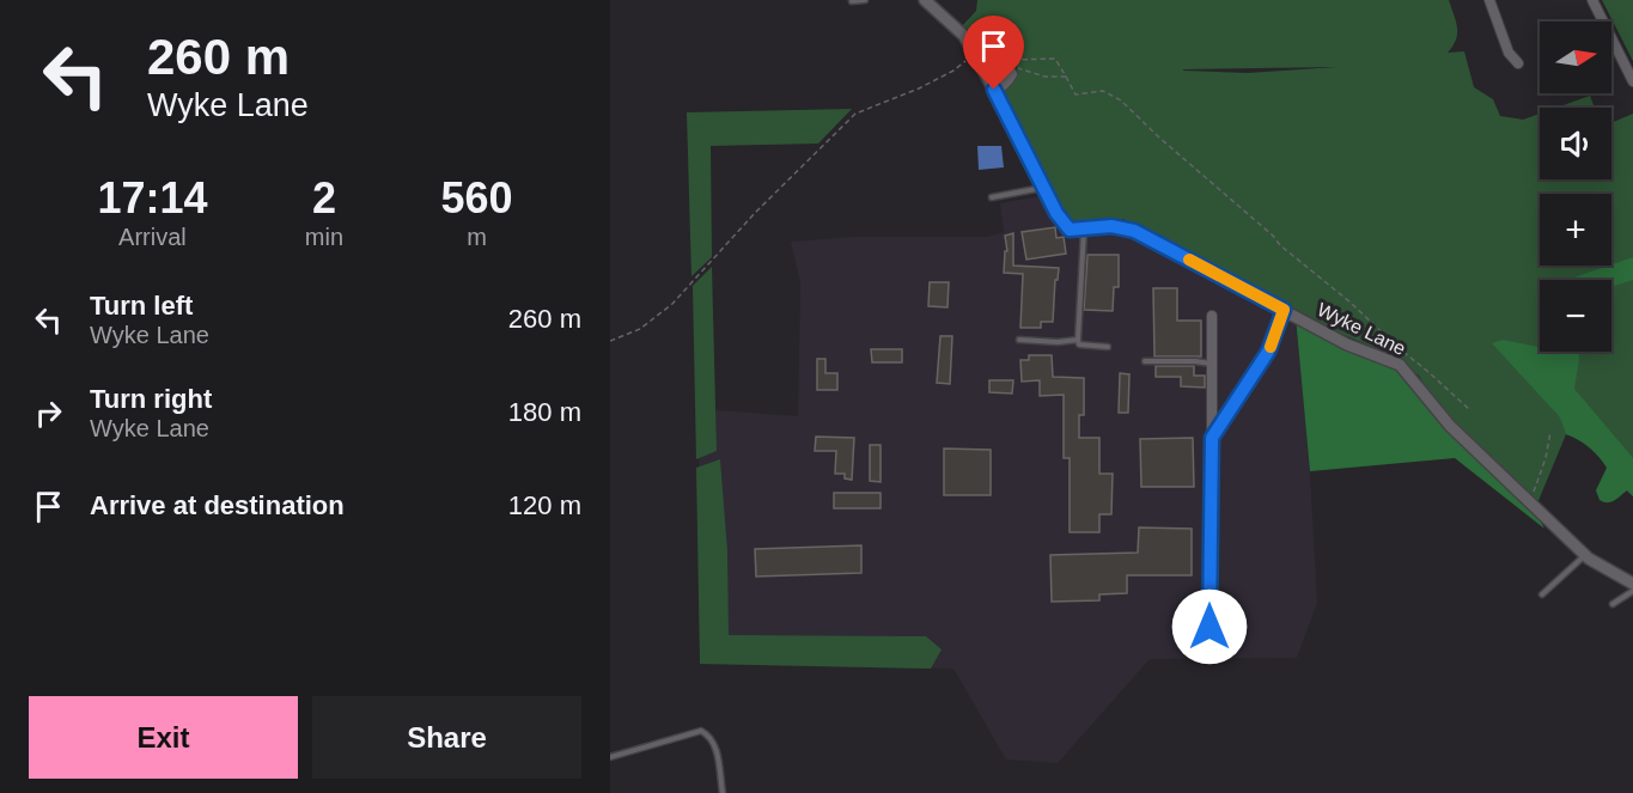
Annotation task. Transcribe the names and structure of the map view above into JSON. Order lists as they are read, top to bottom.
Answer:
{
  "streets": {
    "street": ["Wyke Lane"]
  },
  "north": "right",
  "page": {
    "turn": ["260 m", "Wyke Lane"],
    "map_buttons": ["+", "−"],
    "eta": [
      "17:14",
      "Arrival",
      "2",
      "min",
      "560",
      "m"
    ],
    "list": [
      {
        "name": "Turn left",
        "note": "Wyke Lane",
        "value": "260 m"
      },
      {
        "name": "Turn right",
        "note": "Wyke Lane",
        "value": "180 m"
      },
      {
        "name": "Arrive at destination",
        "value": "120 m"
      }
    ],
    "buttons": ["Exit", "Share"]
  }
}
